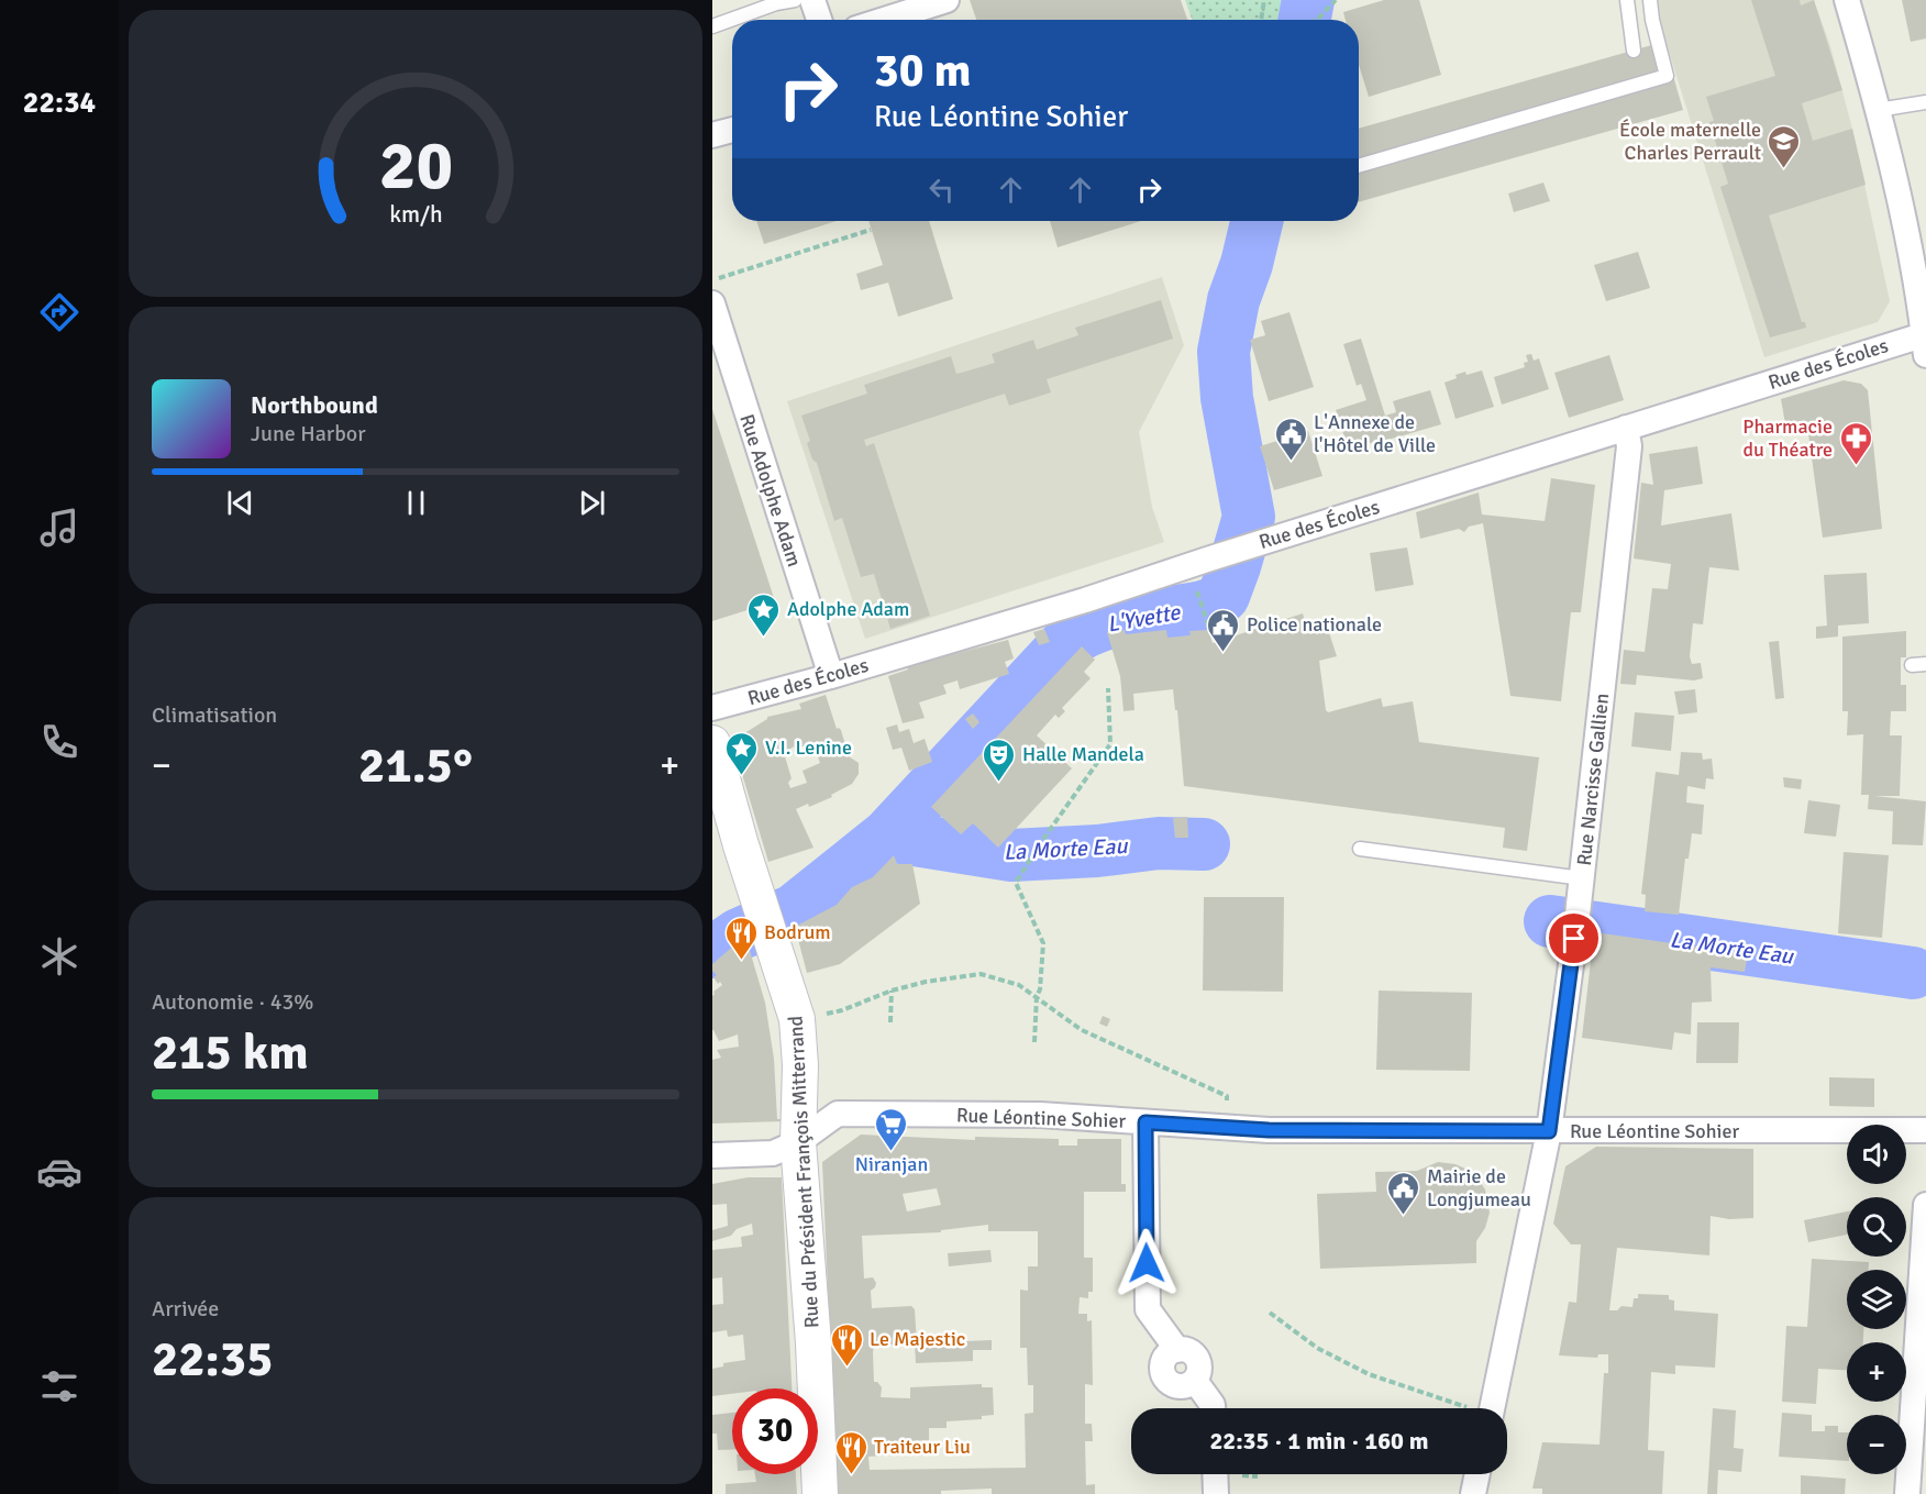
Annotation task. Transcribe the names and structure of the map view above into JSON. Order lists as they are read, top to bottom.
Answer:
{
  "streets": {
    "main road": ["Rue du Président François Mitterrand"],
    "street": [
      "Rue des Écoles",
      "Rue Adolphe Adam",
      "Rue Narcisse Gallien",
      "Rue Léontine Sohier"
    ]
  },
  "crossings": [
    ["Rue des Écoles", "Rue Adolphe Adam"],
    ["Rue des Écoles", "Rue Narcisse Gallien"],
    ["Rue Narcisse Gallien", "Rue Léontine Sohier"],
    ["Rue Léontine Sohier", "Rue du Président François Mitterrand"]
  ],
  "water": ["L'Yvette", "La Morte Eau"],
  "places": {
    "school or university": ["École maternelle Charles Perrault"],
    "public building": ["L'Annexe de l'Hôtel de Ville", "Police nationale", "Mairie de Longjumeau"],
    "pharmacy": ["Pharmacie du Théatre"],
    "place": ["Adolphe Adam", "V.I. Lenine"],
    "theatre": ["Halle Mandela"],
    "restaurant": ["Bodrum", "Le Majestic", "Traiteur Liu"],
    "supermarket": ["Niranjan"]
  },
  "page": {
    "tabs": "22:34",
    "turn": ["30 m", "Rue Léontine Sohier"],
    "song": ["Northbound", "June Harbor"],
    "tile": [
      "Climatisation",
      ["Autonomie · 43%", "215 km"],
      ["Arrivée", "22:35"]
    ],
    "heat": ["−", "21.5°", "+"],
    "map_buttons": ["+", "−"],
    "limit": "30",
    "trip": "22:35 · 1 min · 160 m",
    "gauge": ["20", "km/h"]
  }
}
